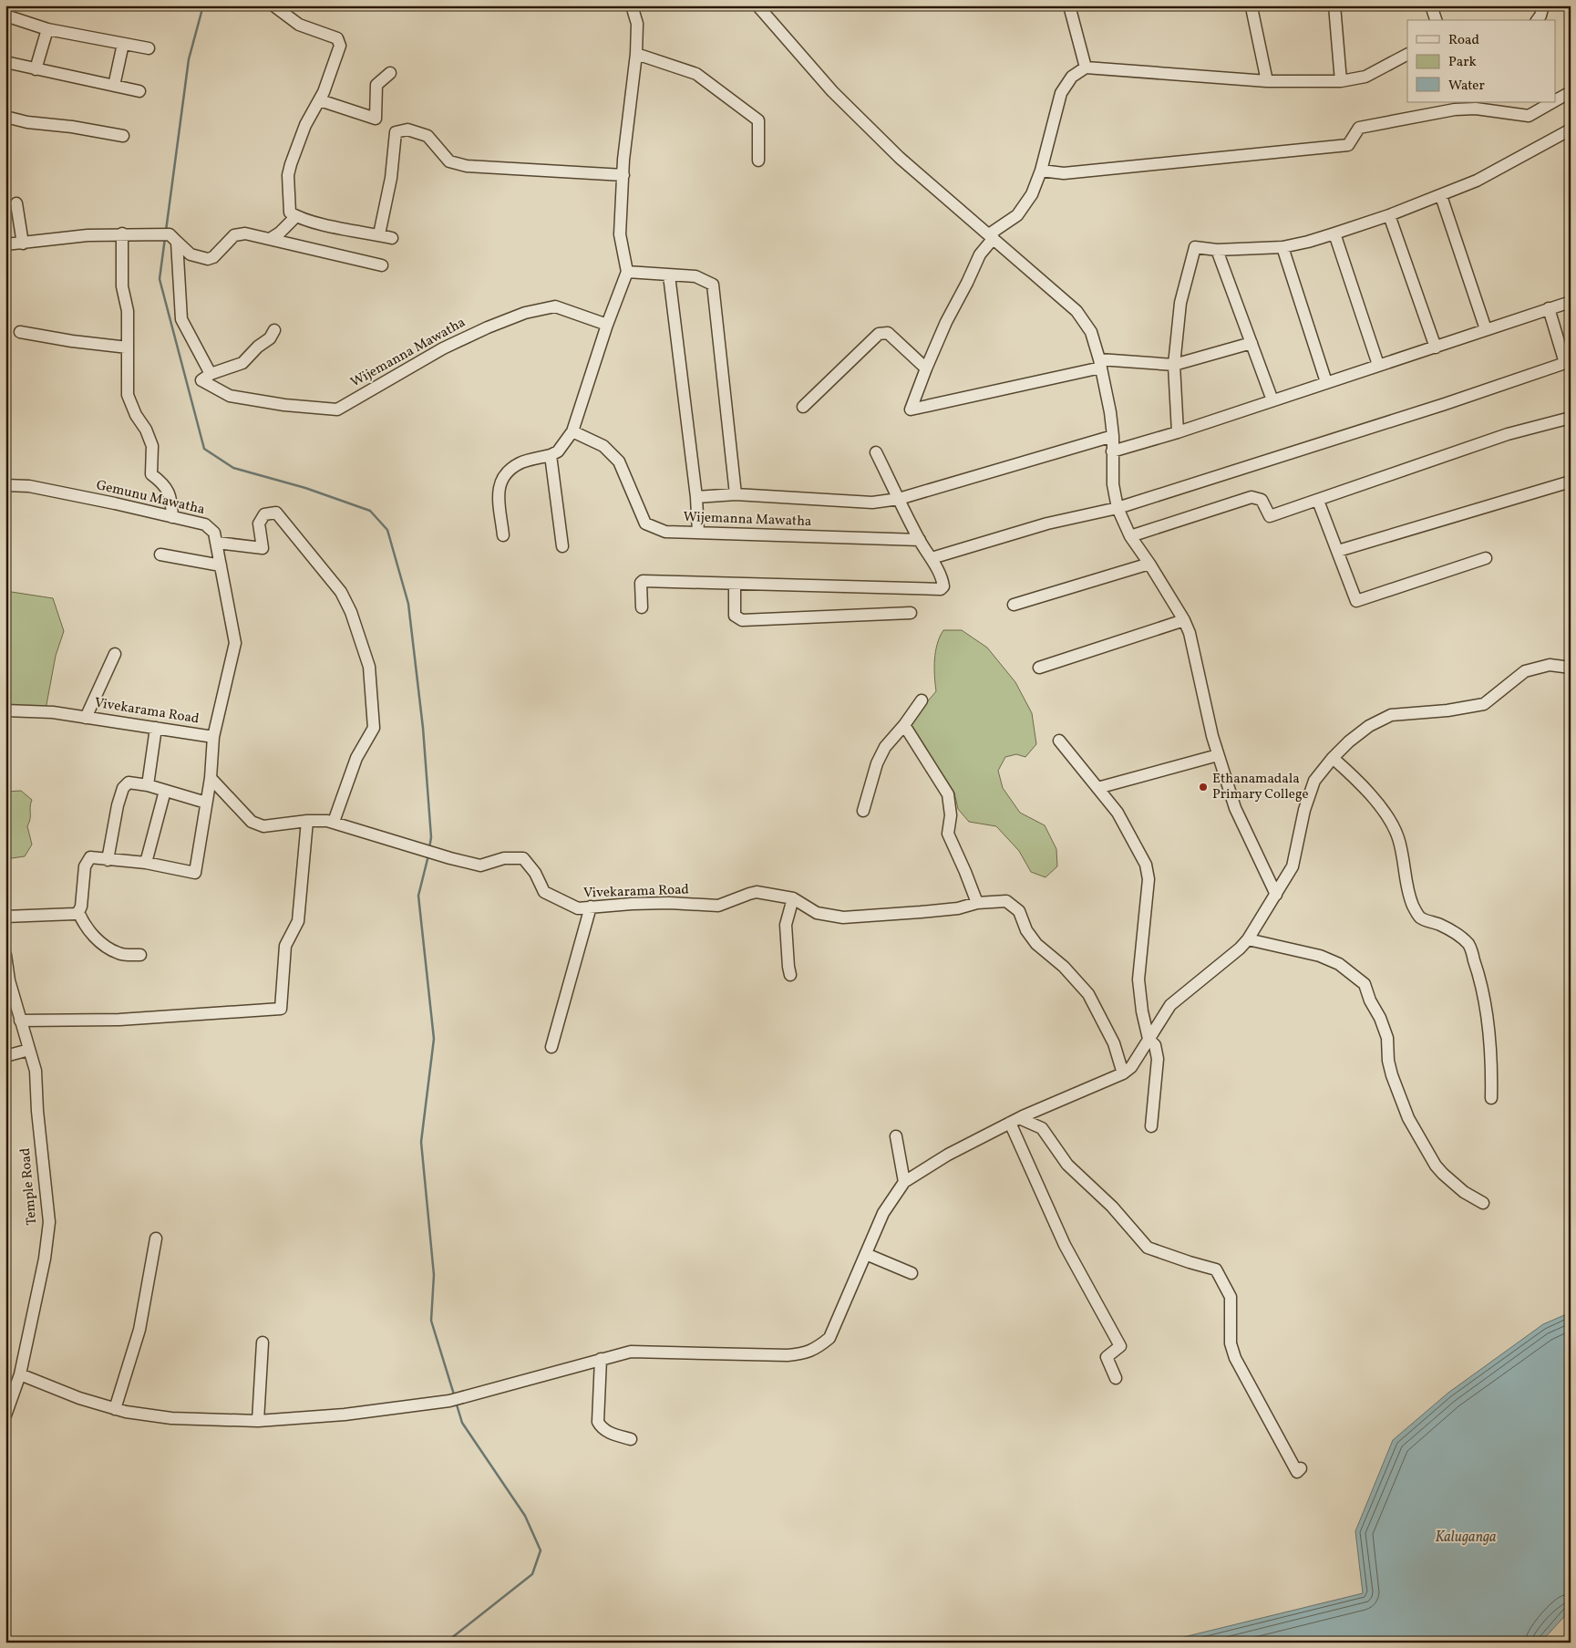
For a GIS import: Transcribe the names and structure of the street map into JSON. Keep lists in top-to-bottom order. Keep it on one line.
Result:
{"streets":{"street":["Wijemanna Mawatha","Gemunu Mawatha","Vivekarama Road","Temple Road"]},"crossings":[["Gemunu Mawatha","Vivekarama Road"]],"water":["Kaluganga"],"places":["Ethanamadala Primary College"],"legend":["Road","Park","Water"]}
